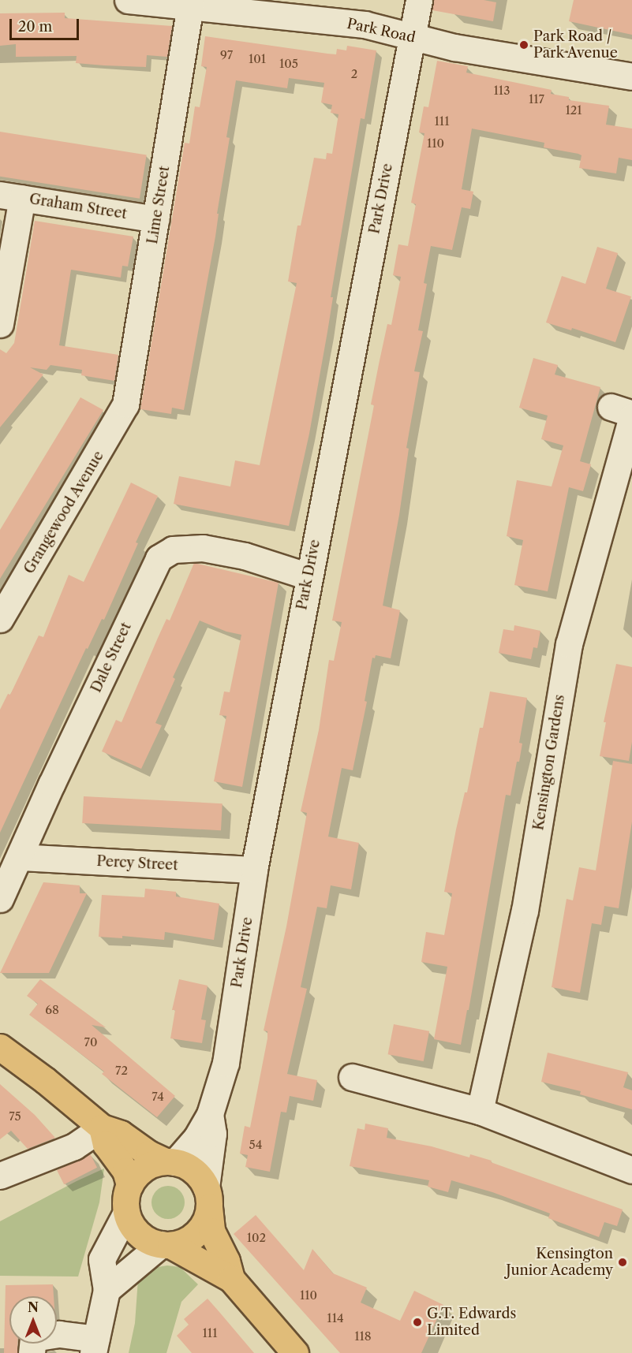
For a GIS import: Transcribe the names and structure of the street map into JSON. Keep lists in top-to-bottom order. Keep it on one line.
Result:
{"streets":{"street":["Park Road","Park Drive","Lime Street","Graham Street","Grangewood Avenue","Dale Street","Kensington Gardens","Percy Street"]},"crossings":[["Park Road","Park Drive"],["Park Road","Lime Street"],["Park Drive","Dale Street"],["Park Drive","Percy Street"],["Lime Street","Graham Street"],["Lime Street","Grangewood Avenue"],["Dale Street","Percy Street"]],"places":["Park Road / Park Avenue","Kensington Junior Academy","G.T. Edwards Limited"],"house_numbers":["97","101","105","2","113","117","121","111","110","68","70","72","74","75","54","102","110","114","111","118"],"scale_bar":"20 m","north":"top"}
